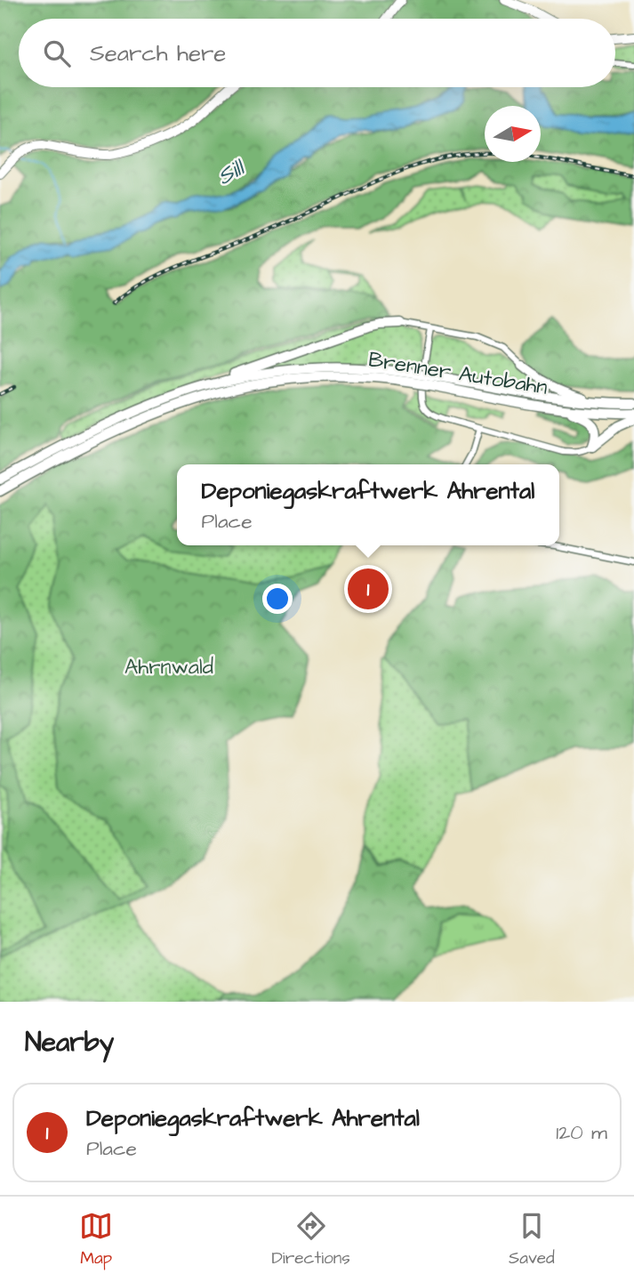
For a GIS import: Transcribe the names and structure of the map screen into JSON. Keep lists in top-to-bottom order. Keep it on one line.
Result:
{"streets":{"highway":["Brenner Autobahn"]},"water":["Sill"],"parks":["Ahrnwald"],"north":"right","page":{"search":"Search here","popup":["Deponiegaskraftwerk Ahrental","Place"],"pins":"1","heading":"Nearby","list":[{"mark":"1","name":"Deponiegaskraftwerk Ahrental","note":"Place","value":"120 m"}],"nav":["Map","Directions","Saved"]}}
